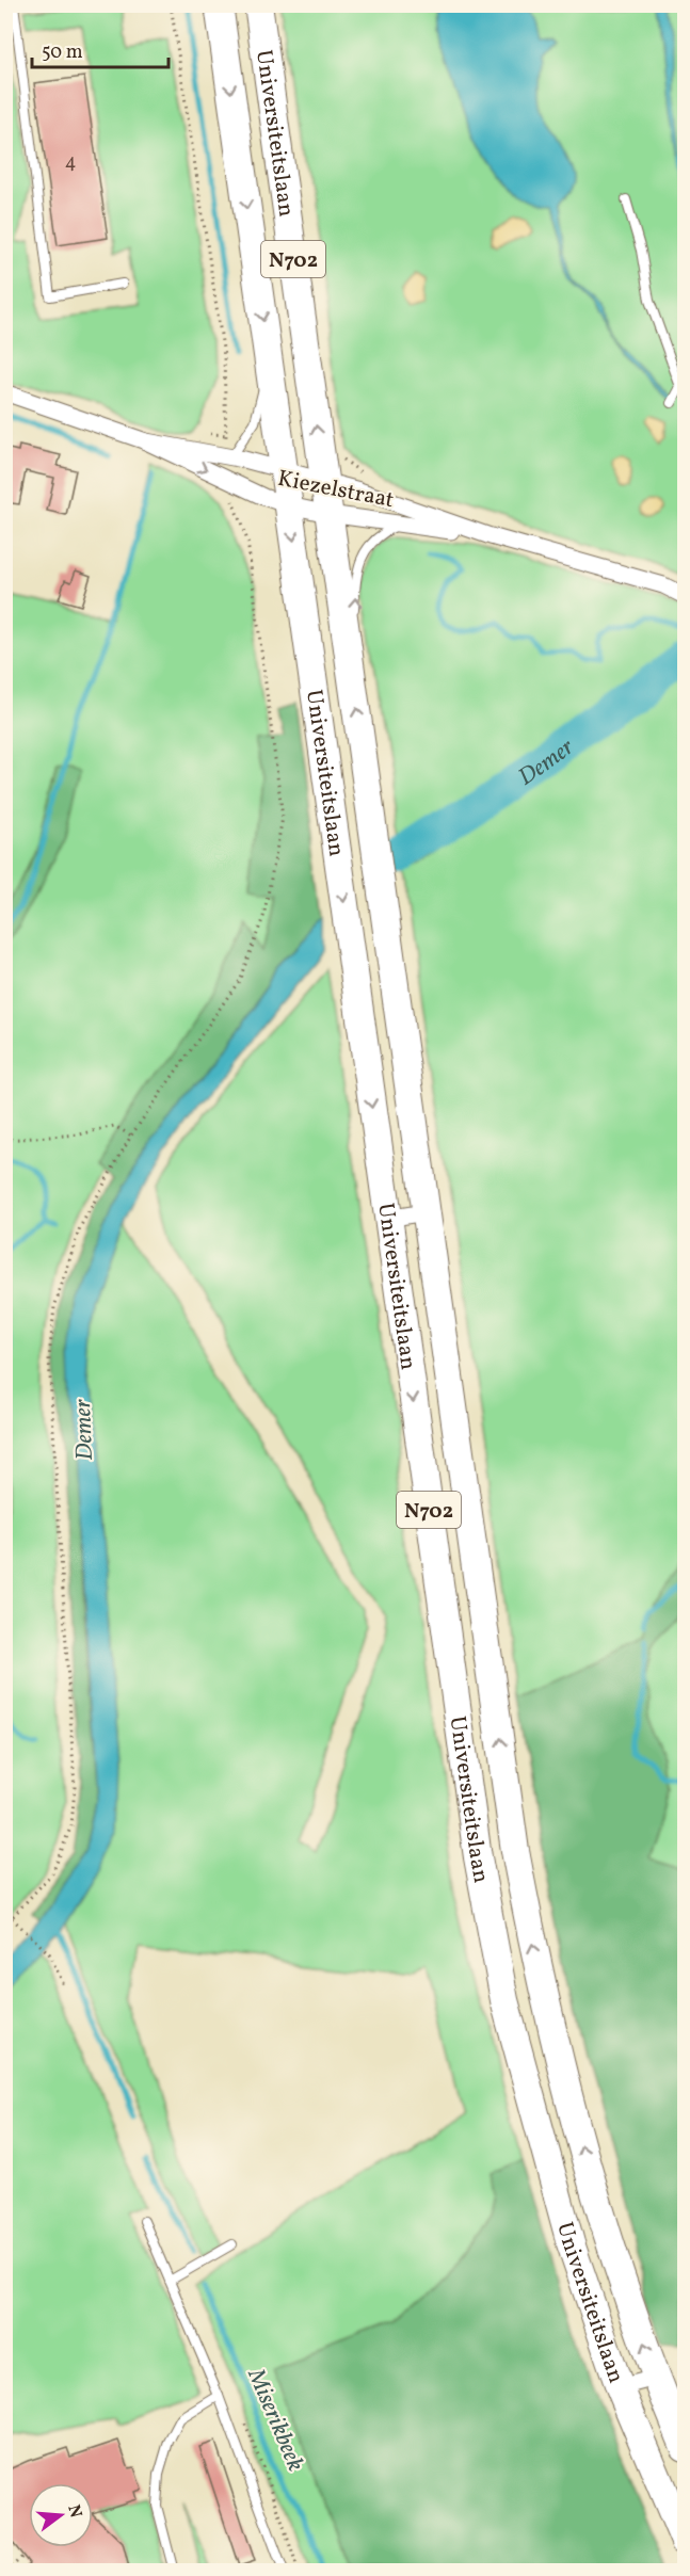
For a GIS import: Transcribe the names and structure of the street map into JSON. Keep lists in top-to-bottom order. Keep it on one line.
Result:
{"streets":{"highway":["Universiteitslaan","N702"],"street":["Kiezelstraat"]},"crossings":[["Universiteitslaan","Kiezelstraat"]],"water":["Demer","Miserikbeek"],"house_numbers":["4"],"scale_bar":"50 m","north":"right"}
